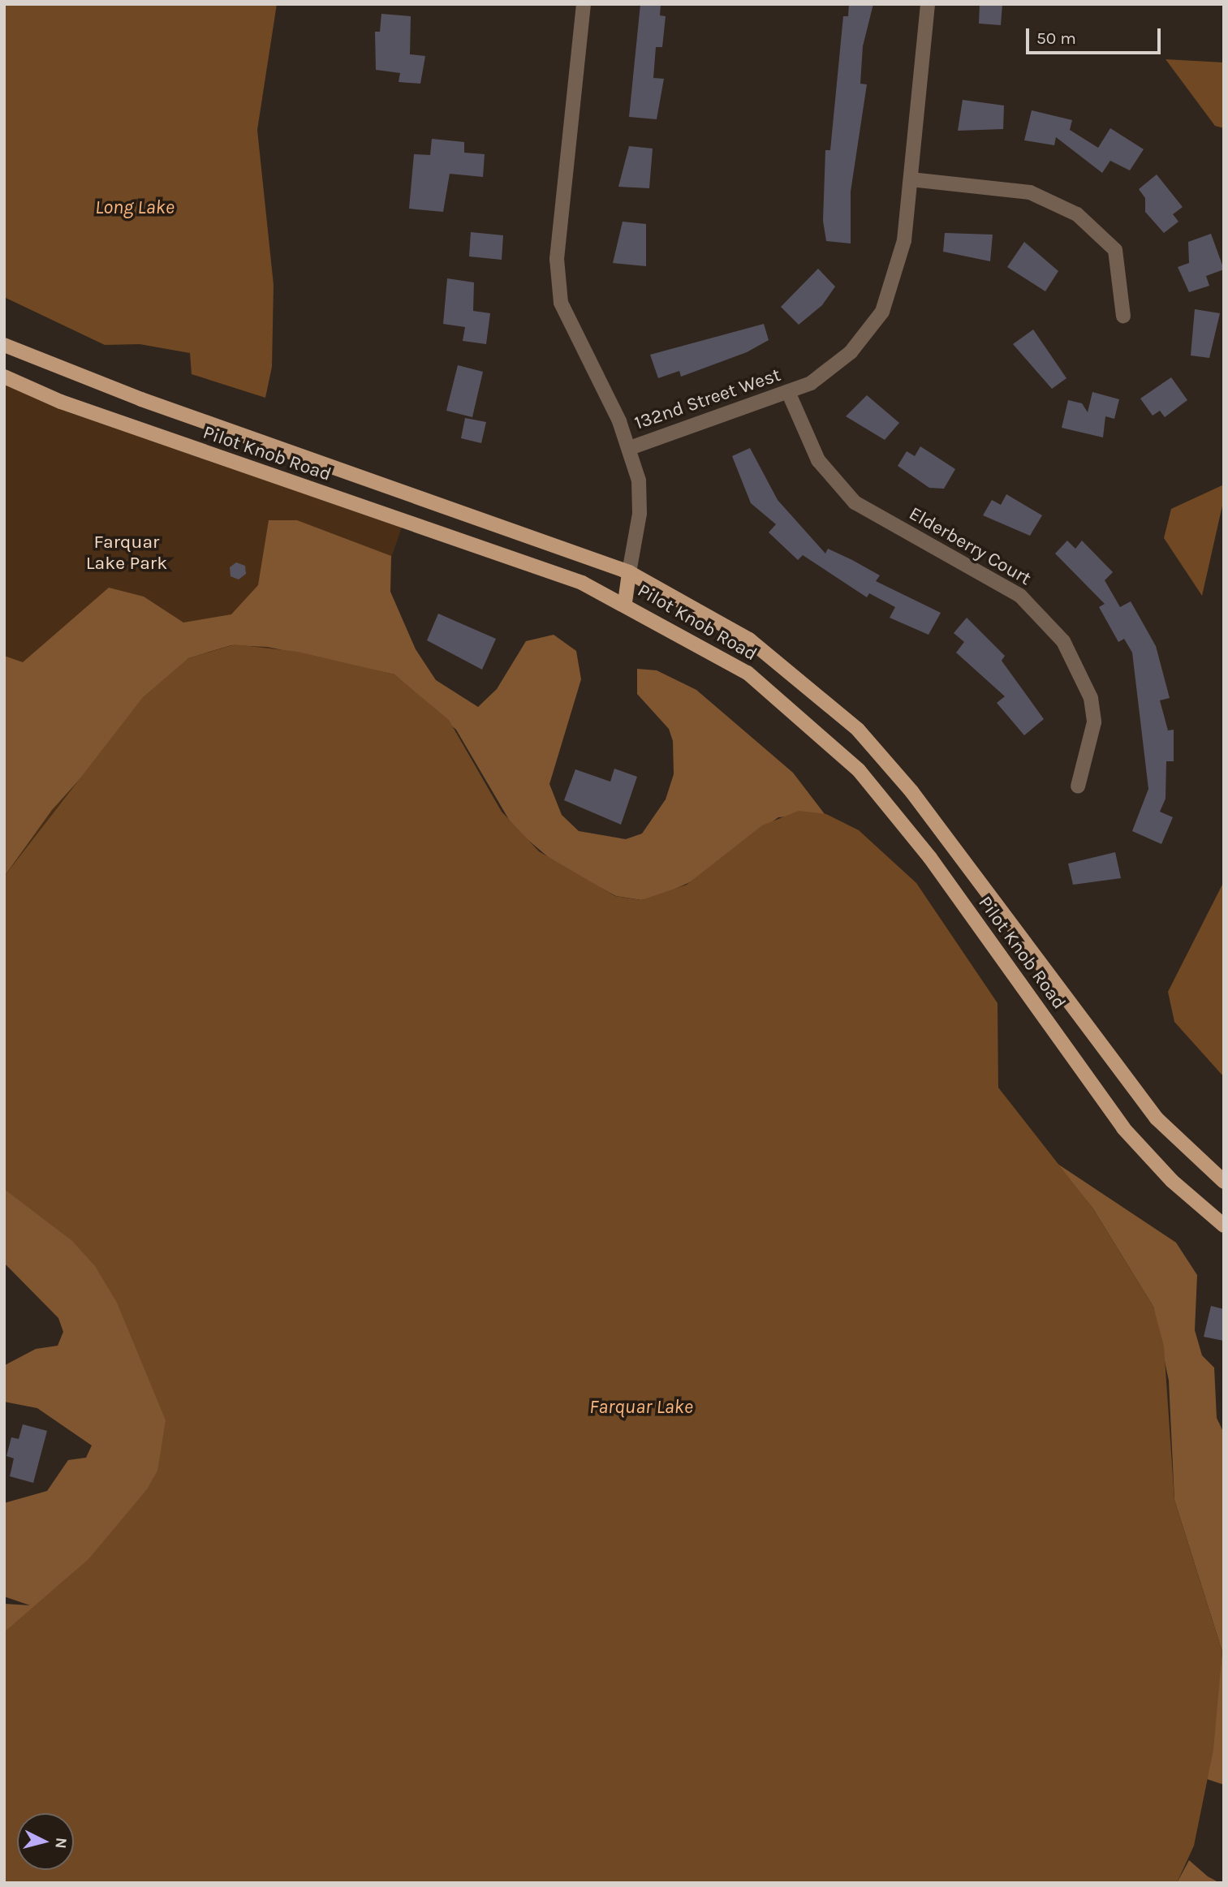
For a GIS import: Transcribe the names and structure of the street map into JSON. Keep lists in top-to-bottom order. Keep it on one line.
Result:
{"streets":{"main road":["Pilot Knob Road"],"street":["132nd Street West","Elderberry Court"]},"crossings":[["132nd Street West","Elderberry Court"]],"water":["Long Lake","Farquar Lake"],"parks":["Farquar Lake Park"],"scale_bar":"50 m","north":"right"}
